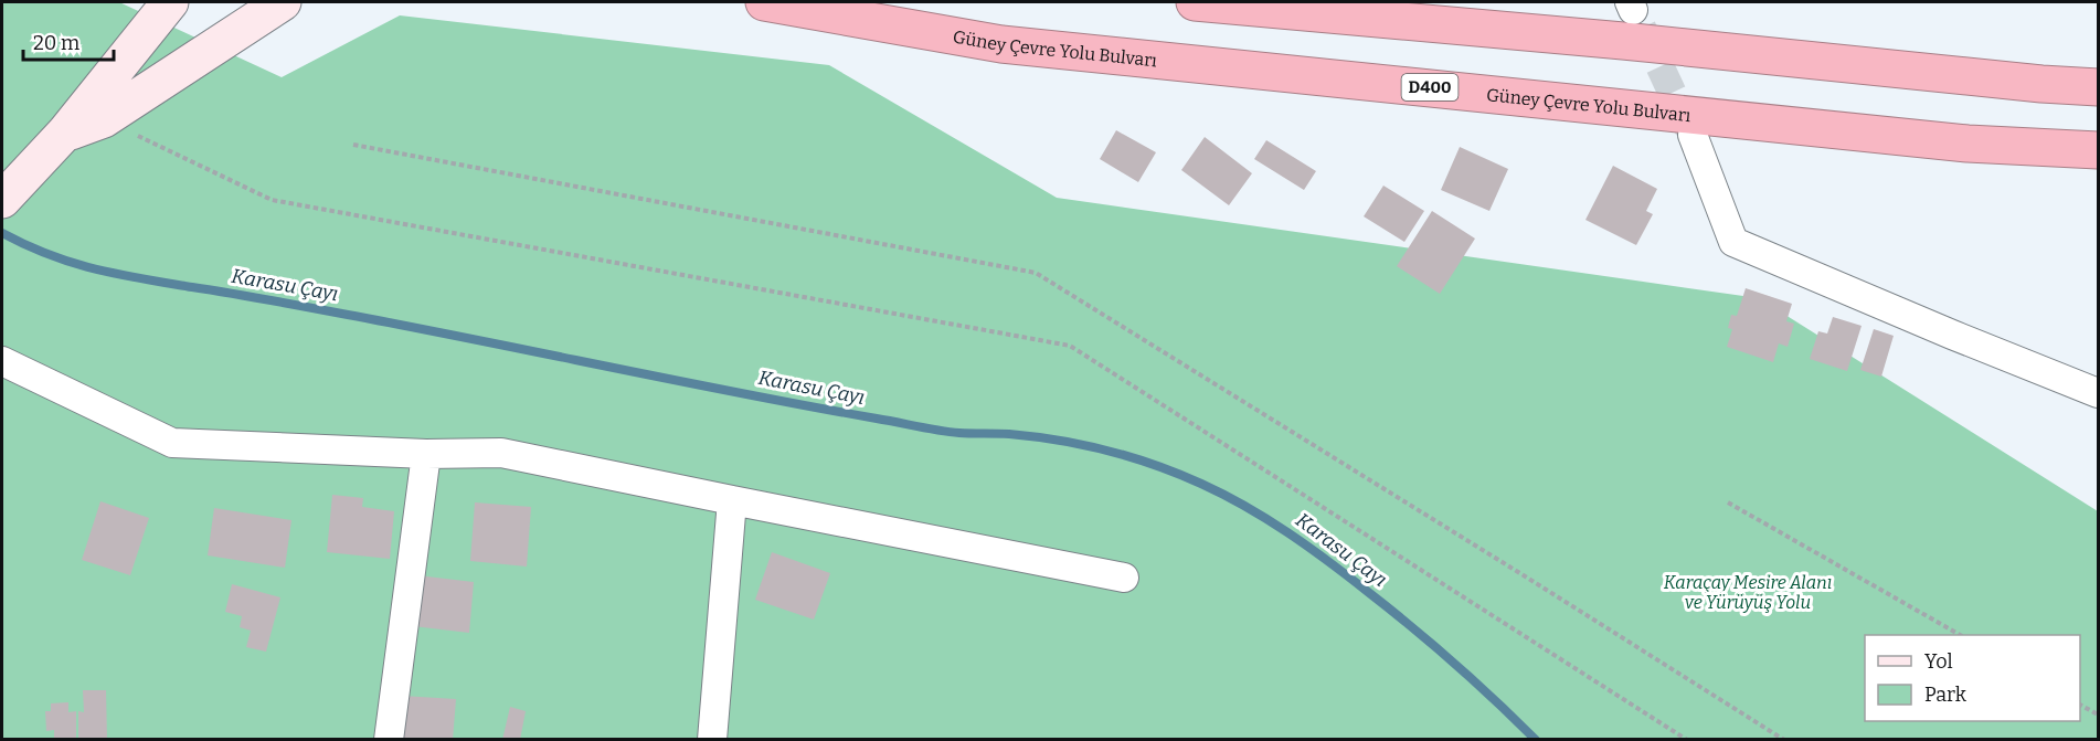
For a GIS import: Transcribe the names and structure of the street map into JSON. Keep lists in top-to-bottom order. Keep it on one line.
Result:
{"streets":{"highway":["Güney Çevre Yolu Bulvarı","D400"]},"water":["Karasu Çayı"],"parks":["Karaçay Mesire Alanı ve Yürüyüş Yolu"],"legend":["Yol","Park"],"scale_bar":"20 m"}
